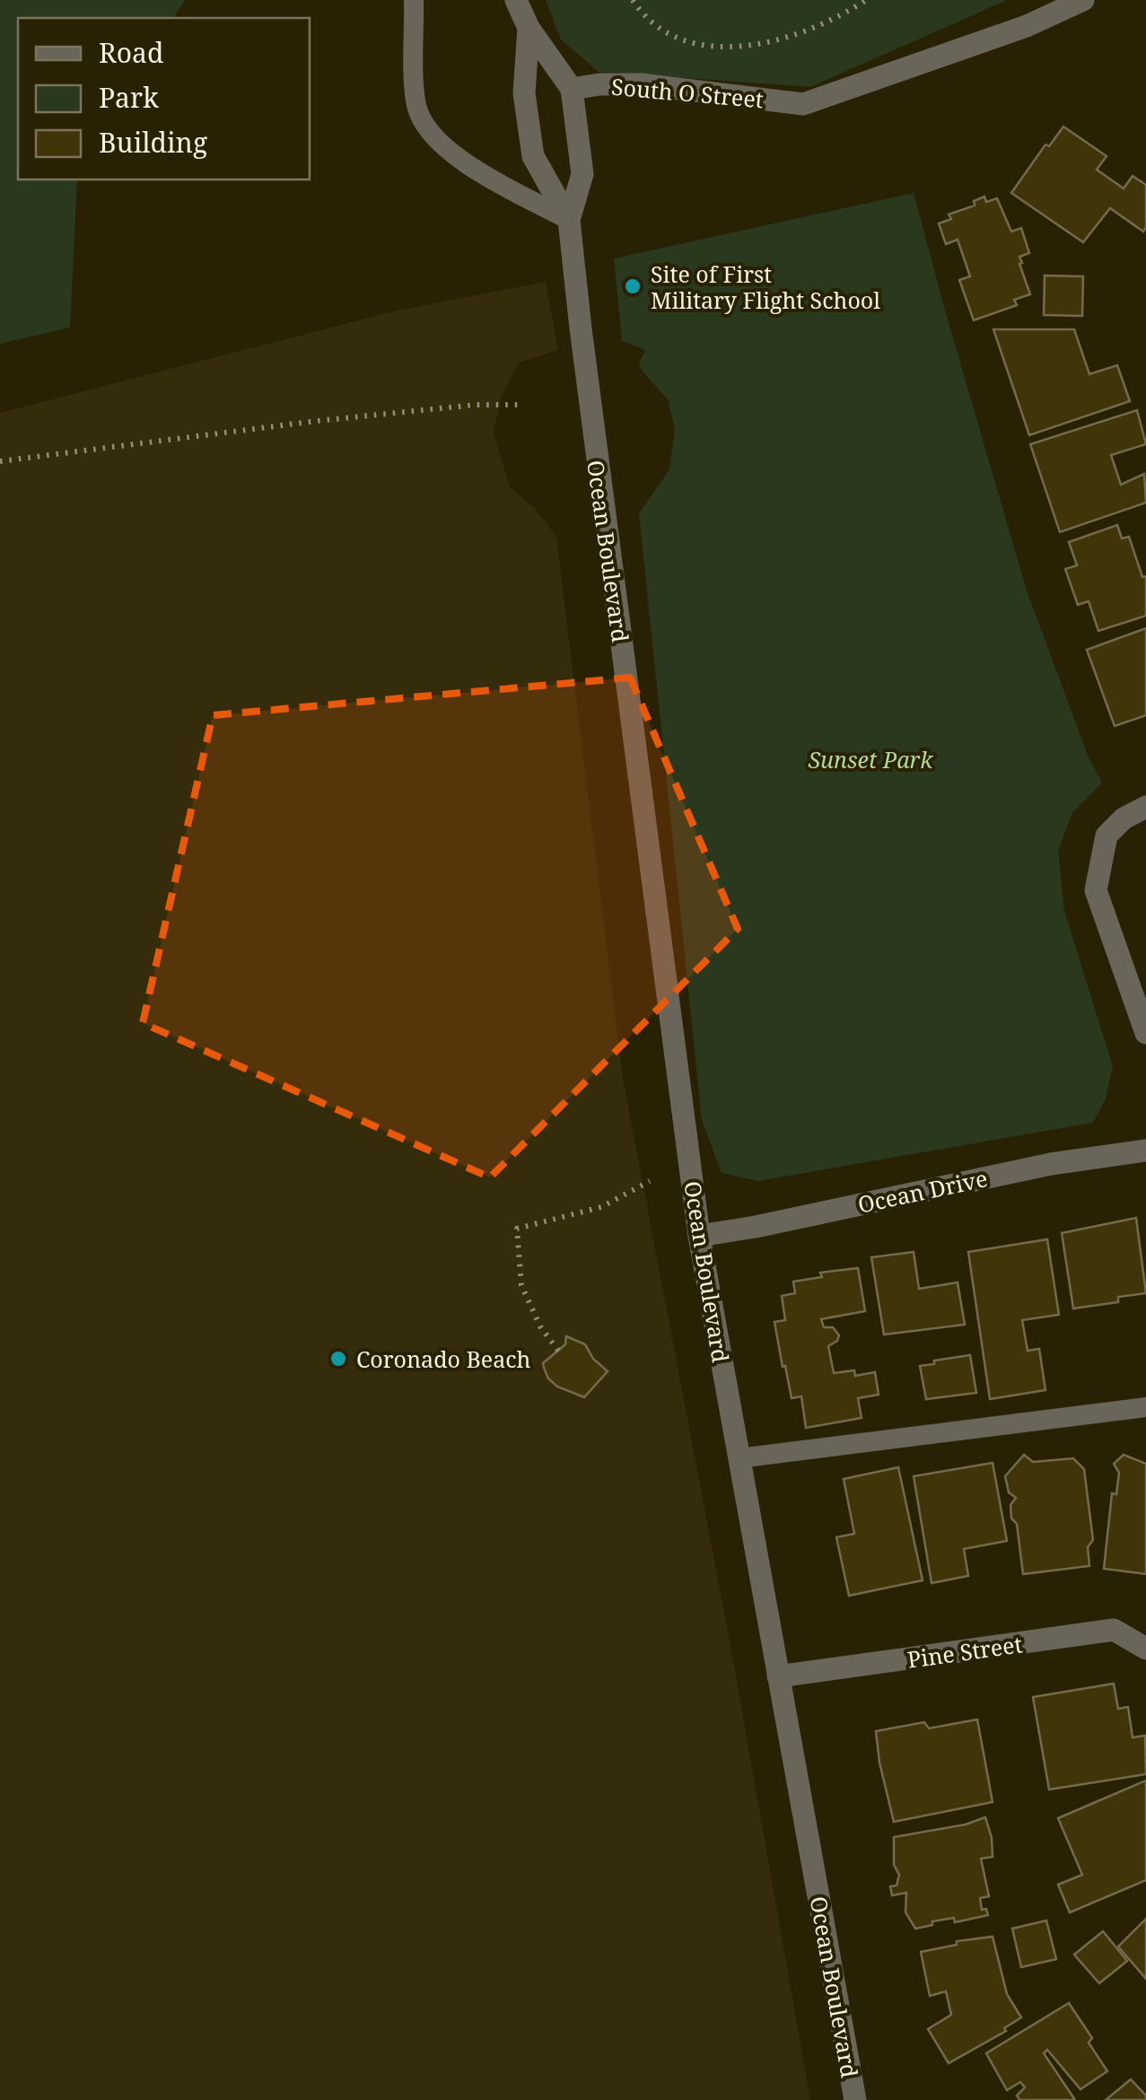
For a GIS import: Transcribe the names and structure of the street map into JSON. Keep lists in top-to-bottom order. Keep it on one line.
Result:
{"streets":{"street":["South O Street","Ocean Boulevard","Ocean Drive","Pine Street"]},"crossings":[["Ocean Boulevard","Ocean Drive"],["Ocean Boulevard","Pine Street"]],"parks":["Sunset Park"],"places":["Site of First Military Flight School","Coronado Beach"],"legend":["Road","Park","Building"]}
